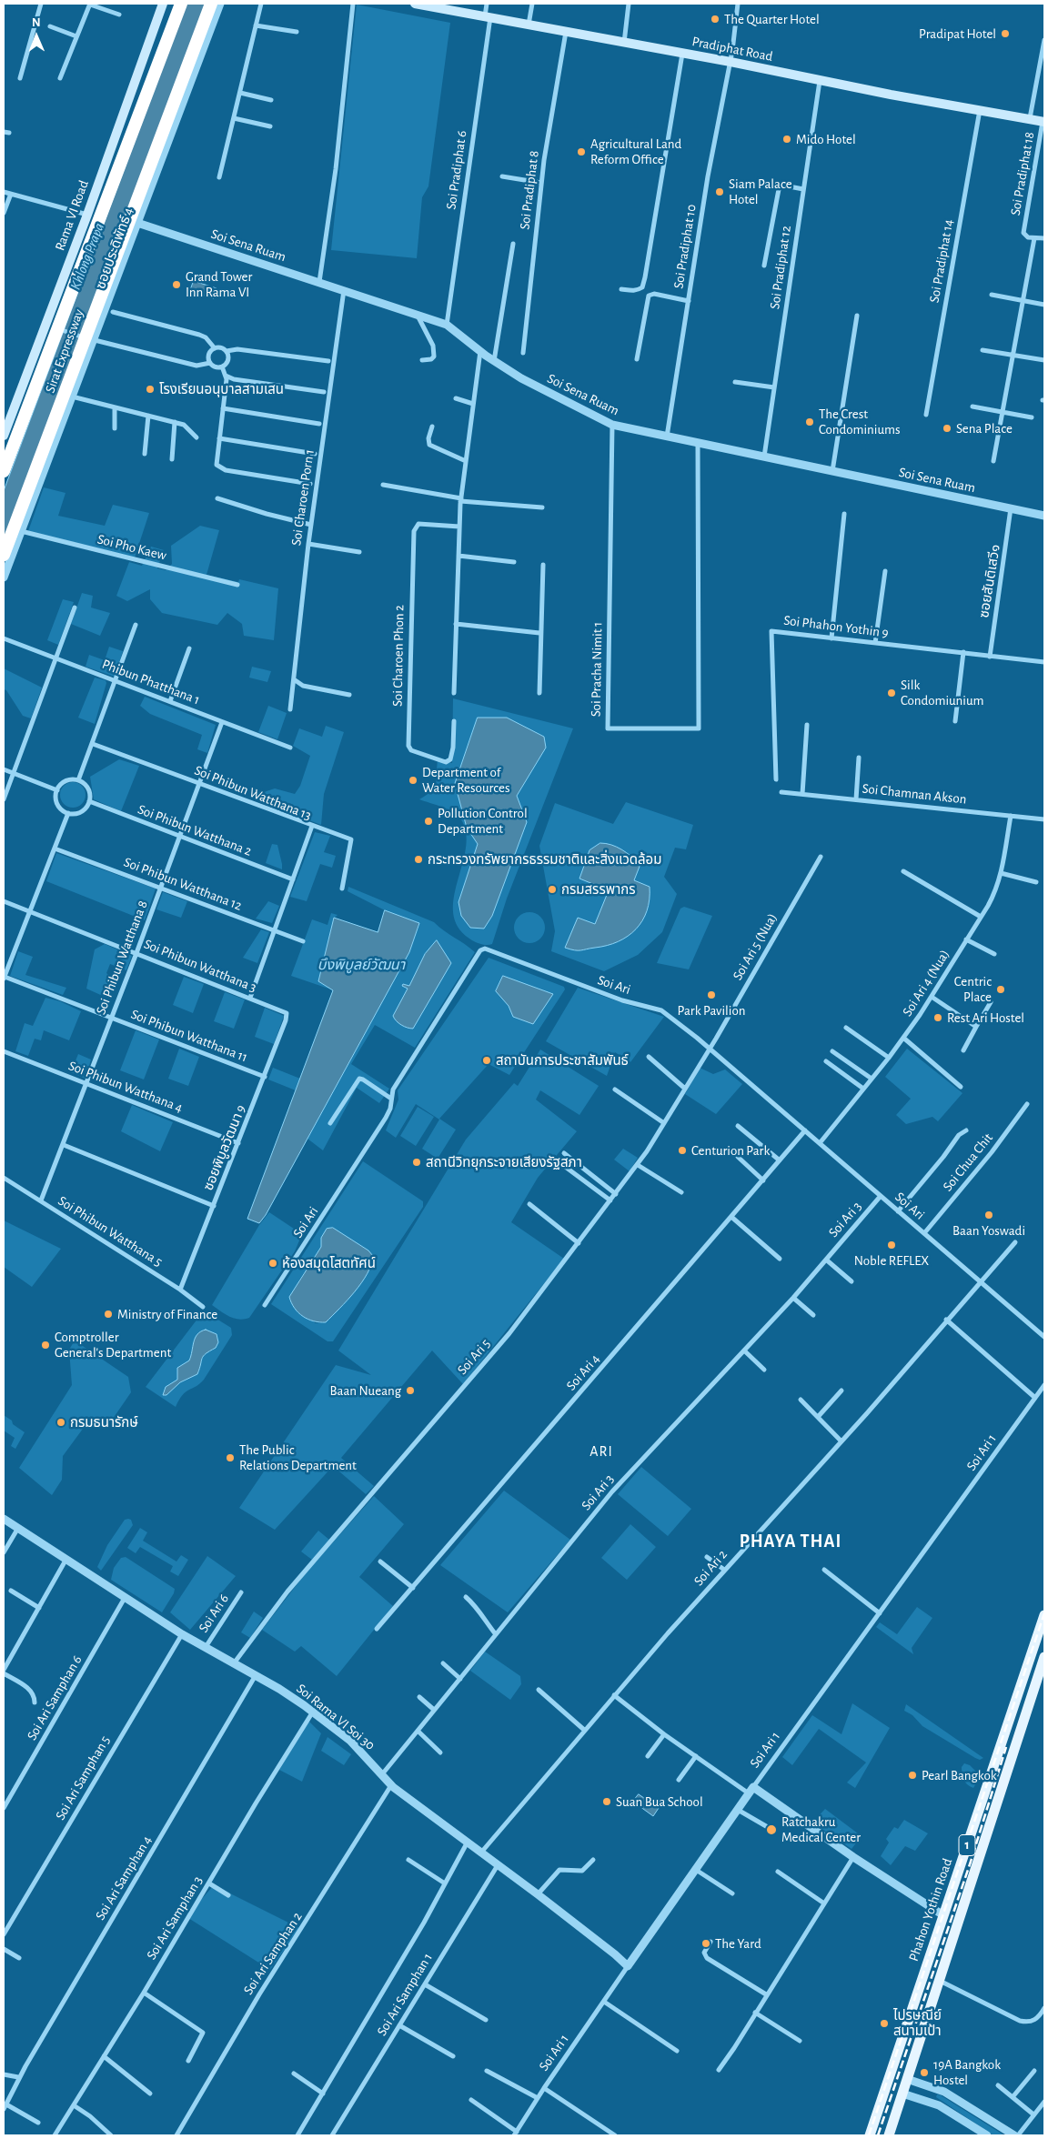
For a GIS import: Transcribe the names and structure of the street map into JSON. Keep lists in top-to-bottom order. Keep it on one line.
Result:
{"streets":{"highway":["Sirat Expressway"],"main road":["Pradiphat Road","Rama VI Road","1","Phahon Yothin Road"],"street":["Soi Pradiphat 6","Soi Pradiphat 18","Soi Pradiphat 8","Soi Sena Ruam","Soi Pradiphat 10","ซอยประดิพัทธ์ 4","Soi Pradiphat 14","Soi Pradiphat 12","Soi Charoen Porn 1","Soi Pho Kaew","ซอยสันติเสวี๑","Soi Phahon Yothin 9","Soi Charoen Phon 2","Soi Pracha Nimit 1","Phibun Phatthana 1","Soi Phibun Watthana 13","Soi Chamnan Akson","Soi Phibun Watthana 2","Soi Phibun Watthana 12","Soi Ari 5 (Nua)","Soi Phibun Watthana 8","Soi Phibun Watthana 3","Soi Ari 4 (Nua)","Soi Ari","Soi Phibun Watthana 11","Soi Phibun Watthana 4","ซอยพิบูลวัฒนา 9","Soi Chua Chit","Soi Ari 3","Soi Phibun Watthana 5","Soi Ari 5","Soi Ari 4","Soi Ari 1","Soi Ari 2","Soi Ari 6","Soi Ari Samphan 6","Soi Rama VI Soi 30","Soi Ari Samphan 5","Soi Ari Samphan 4","Soi Ari Samphan 3","Soi Ari Samphan 2","Soi Ari Samphan 1"]},"crossings":[["Pradiphat Road","Soi Pradiphat 6"],["Pradiphat Road","Soi Pradiphat 18"],["Pradiphat Road","Soi Pradiphat 8"],["Pradiphat Road","Soi Pradiphat 10"],["Pradiphat Road","Soi Pradiphat 14"],["Pradiphat Road","Soi Pradiphat 12"],["Soi Pradiphat 6","Soi Sena Ruam"],["Soi Sena Ruam","Soi Pradiphat 10"],["Soi Sena Ruam","ซอยประดิพัทธ์ 4"],["Soi Sena Ruam","Soi Pradiphat 12"],["Soi Sena Ruam","Soi Charoen Porn 1"],["Soi Sena Ruam","ซอยสันติเสวี๑"],["Soi Sena Ruam","Soi Pracha Nimit 1"],["ซอยประดิพัทธ์ 4","Soi Pho Kaew"],["ซอยสันติเสวี๑","Soi Phahon Yothin 9"],["Phibun Phatthana 1","Soi Phibun Watthana 8"],["Soi Phibun Watthana 13","Soi Phibun Watthana 2"],["Soi Phibun Watthana 13","Soi Phibun Watthana 12"],["Soi Phibun Watthana 13","Soi Phibun Watthana 8"],["Soi Phibun Watthana 13","Soi Phibun Watthana 3"],["Soi Chamnan Akson","Soi Ari 4 (Nua)"],["Soi Phibun Watthana 2","Soi Phibun Watthana 8"],["Soi Phibun Watthana 12","Soi Phibun Watthana 8"],["Soi Ari 5 (Nua)","Soi Ari"],["Soi Ari 5 (Nua)","Soi Ari 5"],["Soi Phibun Watthana 8","Soi Phibun Watthana 3"],["Soi Phibun Watthana 8","Soi Phibun Watthana 11"],["Soi Phibun Watthana 8","Soi Phibun Watthana 4"],["Soi Phibun Watthana 8","Soi Phibun Watthana 5"],["Soi Phibun Watthana 3","ซอยพิบูลวัฒนา 9"],["Soi Ari 4 (Nua)","Soi Ari"],["Soi Ari","Soi Chua Chit"],["Soi Ari","Soi Ari 3"],["Soi Ari","Soi Ari 5"],["Soi Ari","Soi Ari 4"],["Soi Ari","Soi Ari 2"],["Soi Phibun Watthana 11","ซอยพิบูลวัฒนา 9"],["Soi Phibun Watthana 4","ซอยพิบูลวัฒนา 9"],["ซอยพิบูลวัฒนา 9","Soi Phibun Watthana 5"],["Soi Ari 3","Soi Rama VI Soi 30"],["Soi Ari 5","Soi Rama VI Soi 30"],["Soi Ari 1","Soi Rama VI Soi 30"],["Soi Ari 2","Soi Rama VI Soi 30"],["Soi Ari 6","Soi Rama VI Soi 30"],["Soi Ari Samphan 6","Soi Rama VI Soi 30"],["Soi Rama VI Soi 30","Soi Ari Samphan 5"],["Soi Rama VI Soi 30","Soi Ari Samphan 4"],["Soi Rama VI Soi 30","Soi Ari Samphan 3"],["Soi Rama VI Soi 30","Soi Ari Samphan 2"],["Soi Rama VI Soi 30","Soi Ari Samphan 1"]],"districts":["ARI","PHAYA THAI"],"water":["Khlong Prapa","บึงพิบูลย์วัฒนา"],"places":["The Quarter Hotel","Pradipat Hotel","Mido Hotel","Agricultural Land Reform Office","Siam Palace Hotel","Grand Tower Inn Rama VI","โรงเรียนอนุบาลสามเสน","The Crest Condominiums","Sena Place","Silk Condomiunium","Department of Water Resources","Pollution Control Department","กระทรวงทรัพยากรธรรมชาติและสิ่งแวดล้อม","กรมสรรพากร","Centric Place","Park Pavilion","Rest Ari Hostel","สถาบันการประชาสัมพันธ์","Centurion Park","สถานีวิทยุกระจายเสียงรัฐสภา","Baan Yoswadi","Noble REFLEX","ห้องสมุดโสตทัศน์","Ministry of Finance","Comptroller General's Department","Baan Nueang","กรมธนารักษ์","The Public Relations Department","Pearl Bangkok","Suan Bua School","Ratchakru Medical Center","The Yard","ไปรษณีย์ สนามเป้า","19A Bangkok Hostel"],"north":"top"}
